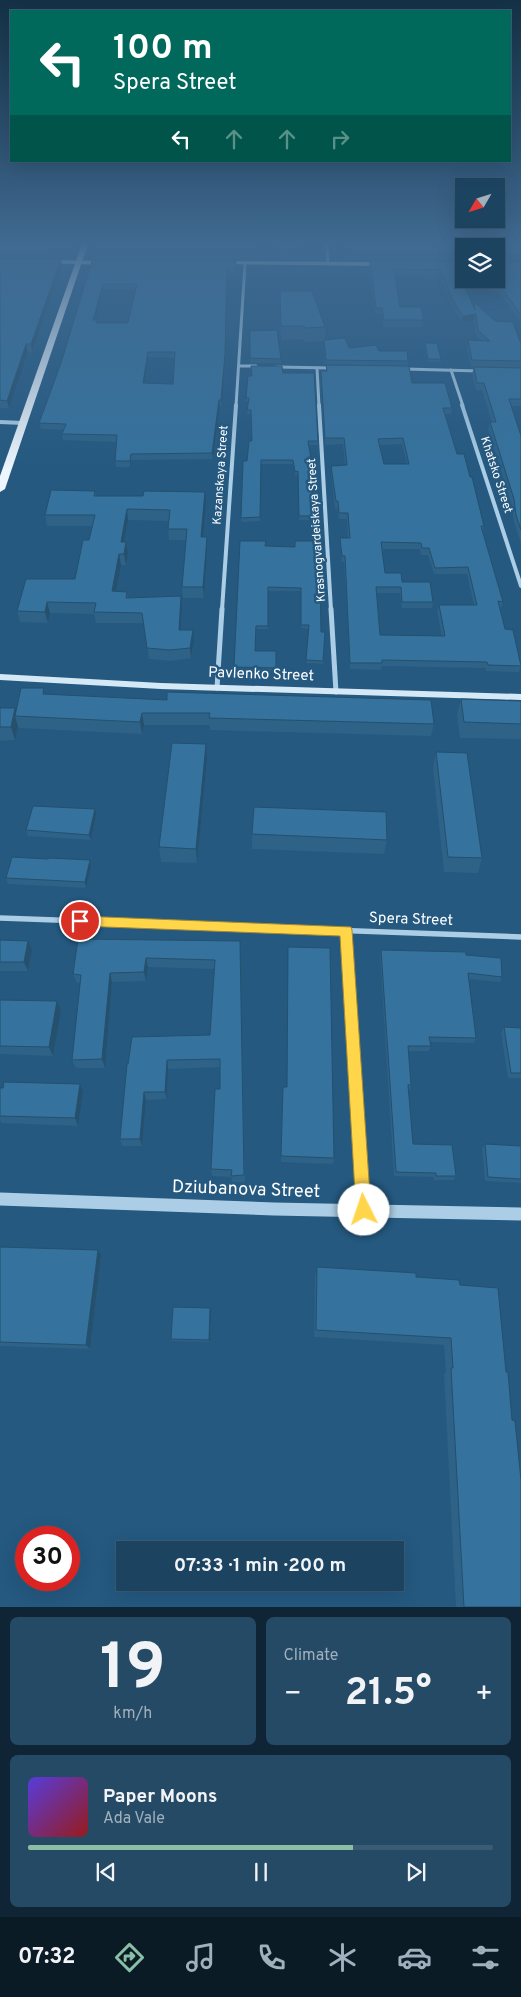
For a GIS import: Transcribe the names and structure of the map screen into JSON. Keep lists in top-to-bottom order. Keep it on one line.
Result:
{"streets":{"main road":["Pavlenko Street"],"street":["Kazanskaya Street","Khatsko Street","Krasnogvardeiskaya Street","Spera Street","Dziubanova Street"]},"crossings":[["Kazanskaya Street","Pavlenko Street"],["Krasnogvardeiskaya Street","Pavlenko Street"]],"north":"bottom left","page":{"turn":["100 m","Spera Street"],"limit":"30","trip":"07:33 · 1 min · 200 m","tile":[["19","km/h"],"Climate"],"heat":["−","21.5°","+"],"song":["Paper Moons","Ada Vale"],"tabs":"07:32"}}
